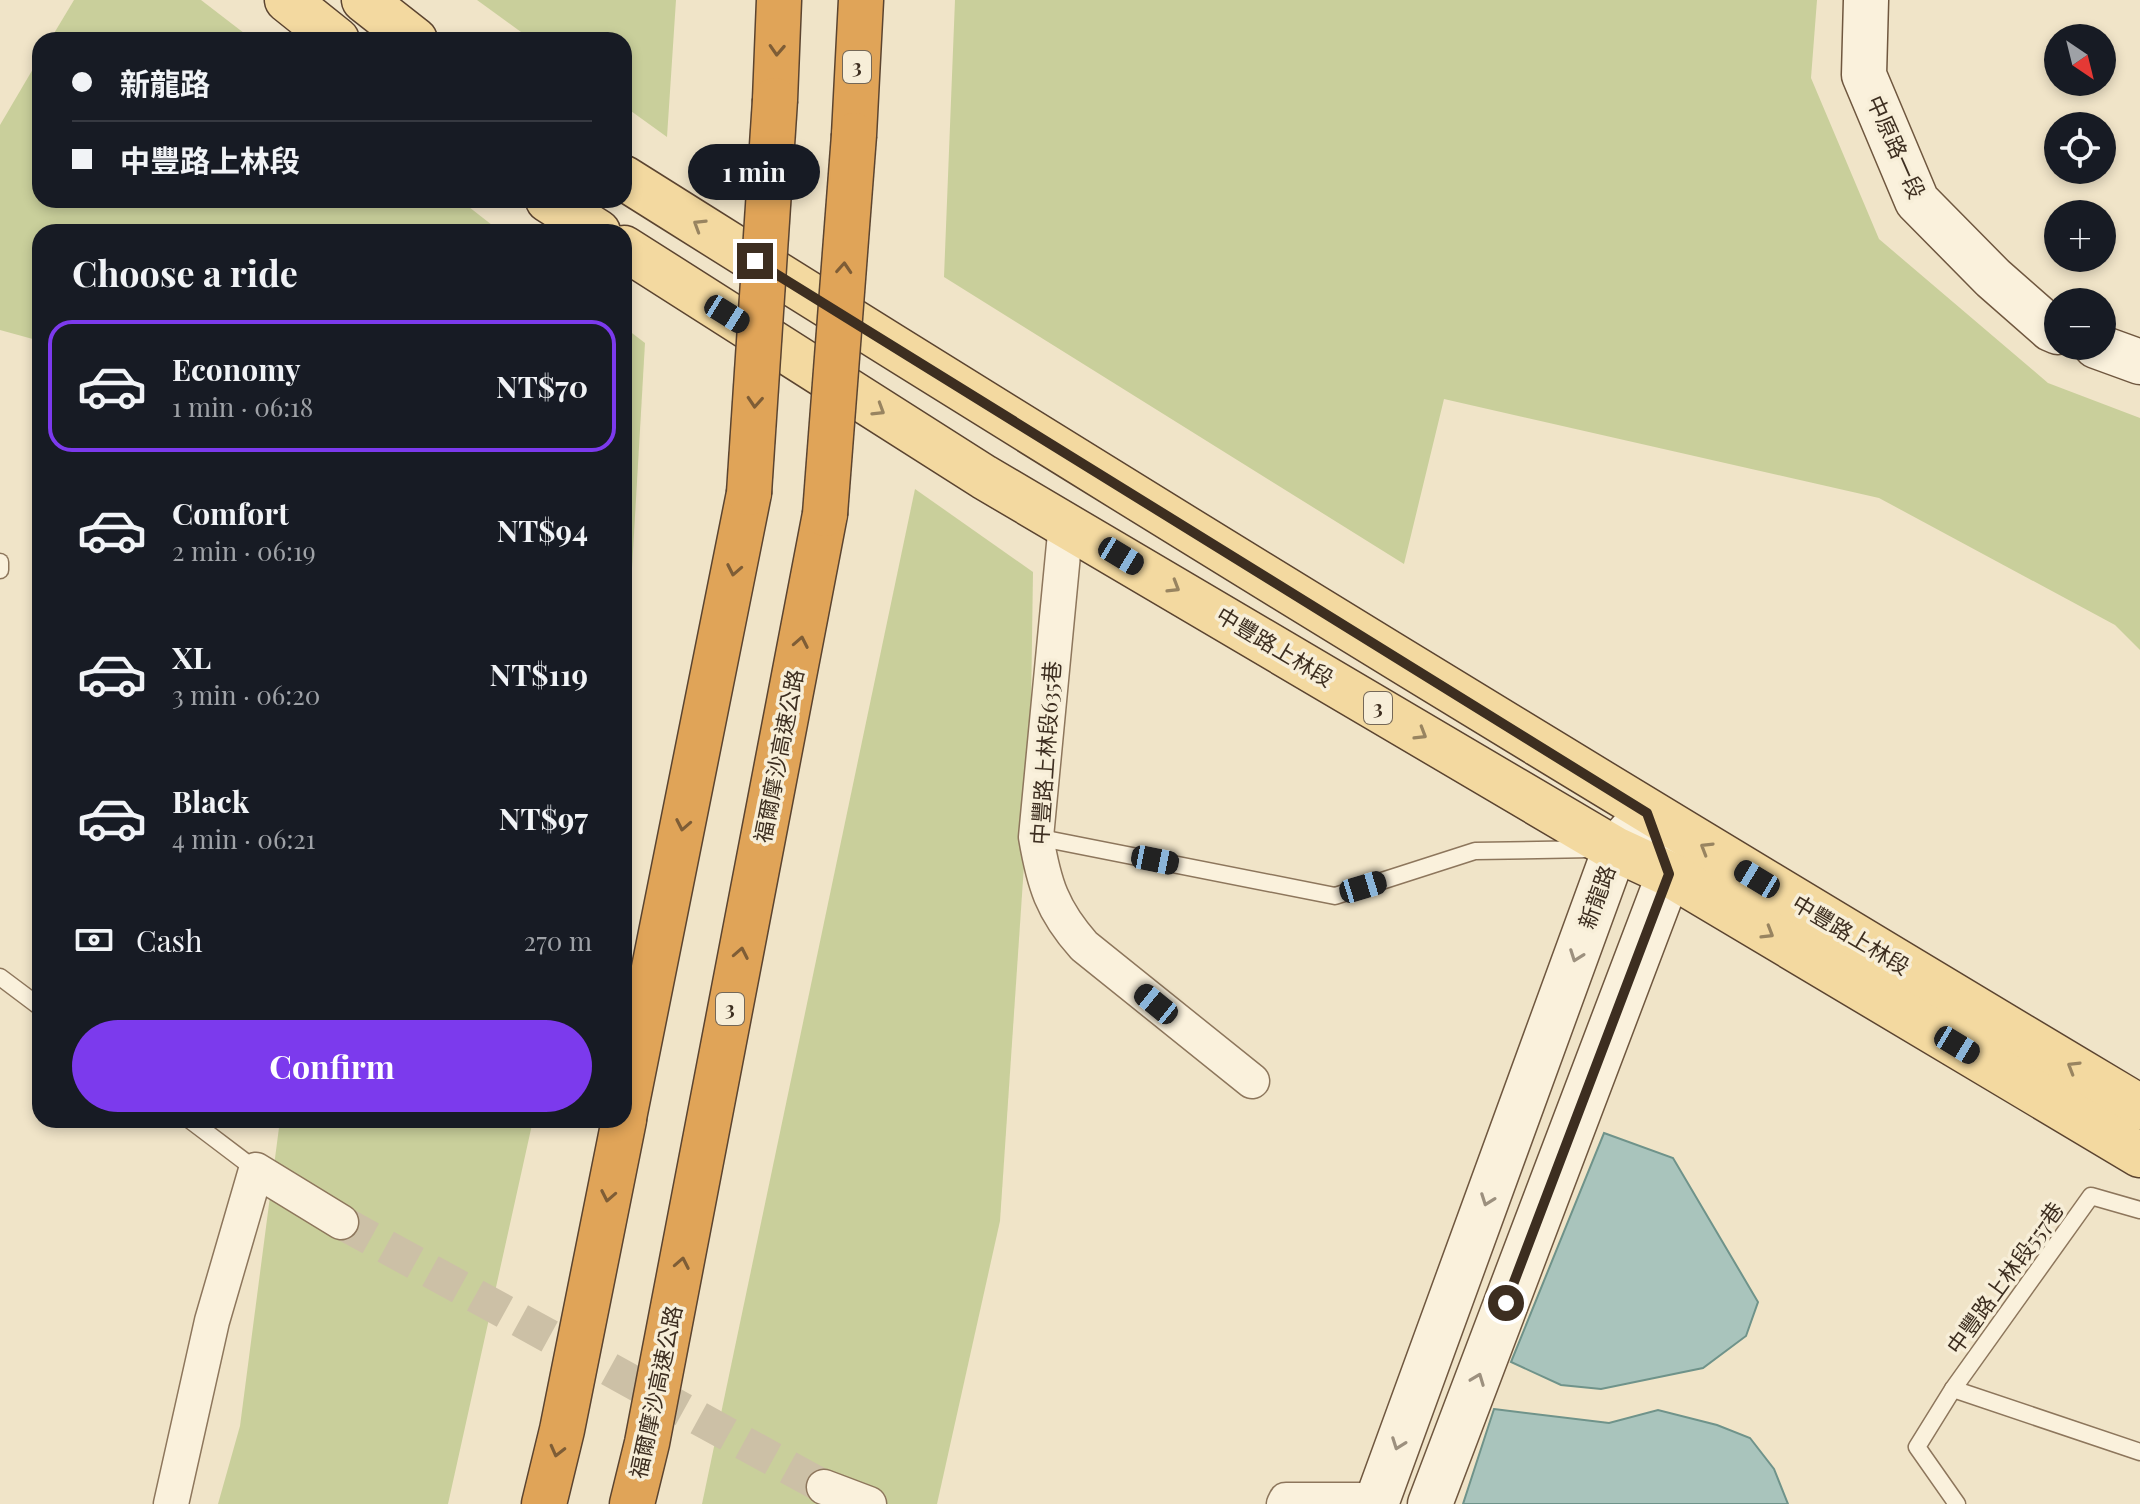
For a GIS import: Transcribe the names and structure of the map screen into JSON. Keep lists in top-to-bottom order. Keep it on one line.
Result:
{"streets":{"highway":["3","福爾摩沙高速公路"],"main road":["中豐路上林段"],"street":["中原路一段","中豐路上林段635巷","新龍路"],"lane":["中豐路上林段557巷"]},"crossings":[["中豐路上林段","中豐路上林段635巷"],["中豐路上林段","新龍路"]],"north":"bottom right","page":{"map_buttons":["+","−"],"banner":["新龍路","中豐路上林段"],"bubble":"1 min","heading":"Choose a ride","list":[{"name":"Economy","note":"1 min · 06:18","value":"NT$70"},{"name":"Comfort","note":"2 min · 06:19","value":"NT$94"},{"name":"XL","note":"3 min · 06:20","value":"NT$119"},{"name":"Black","note":"4 min · 06:21","value":"NT$97"}],"pay":["Cash","270 m"],"buttons":"Confirm"}}
